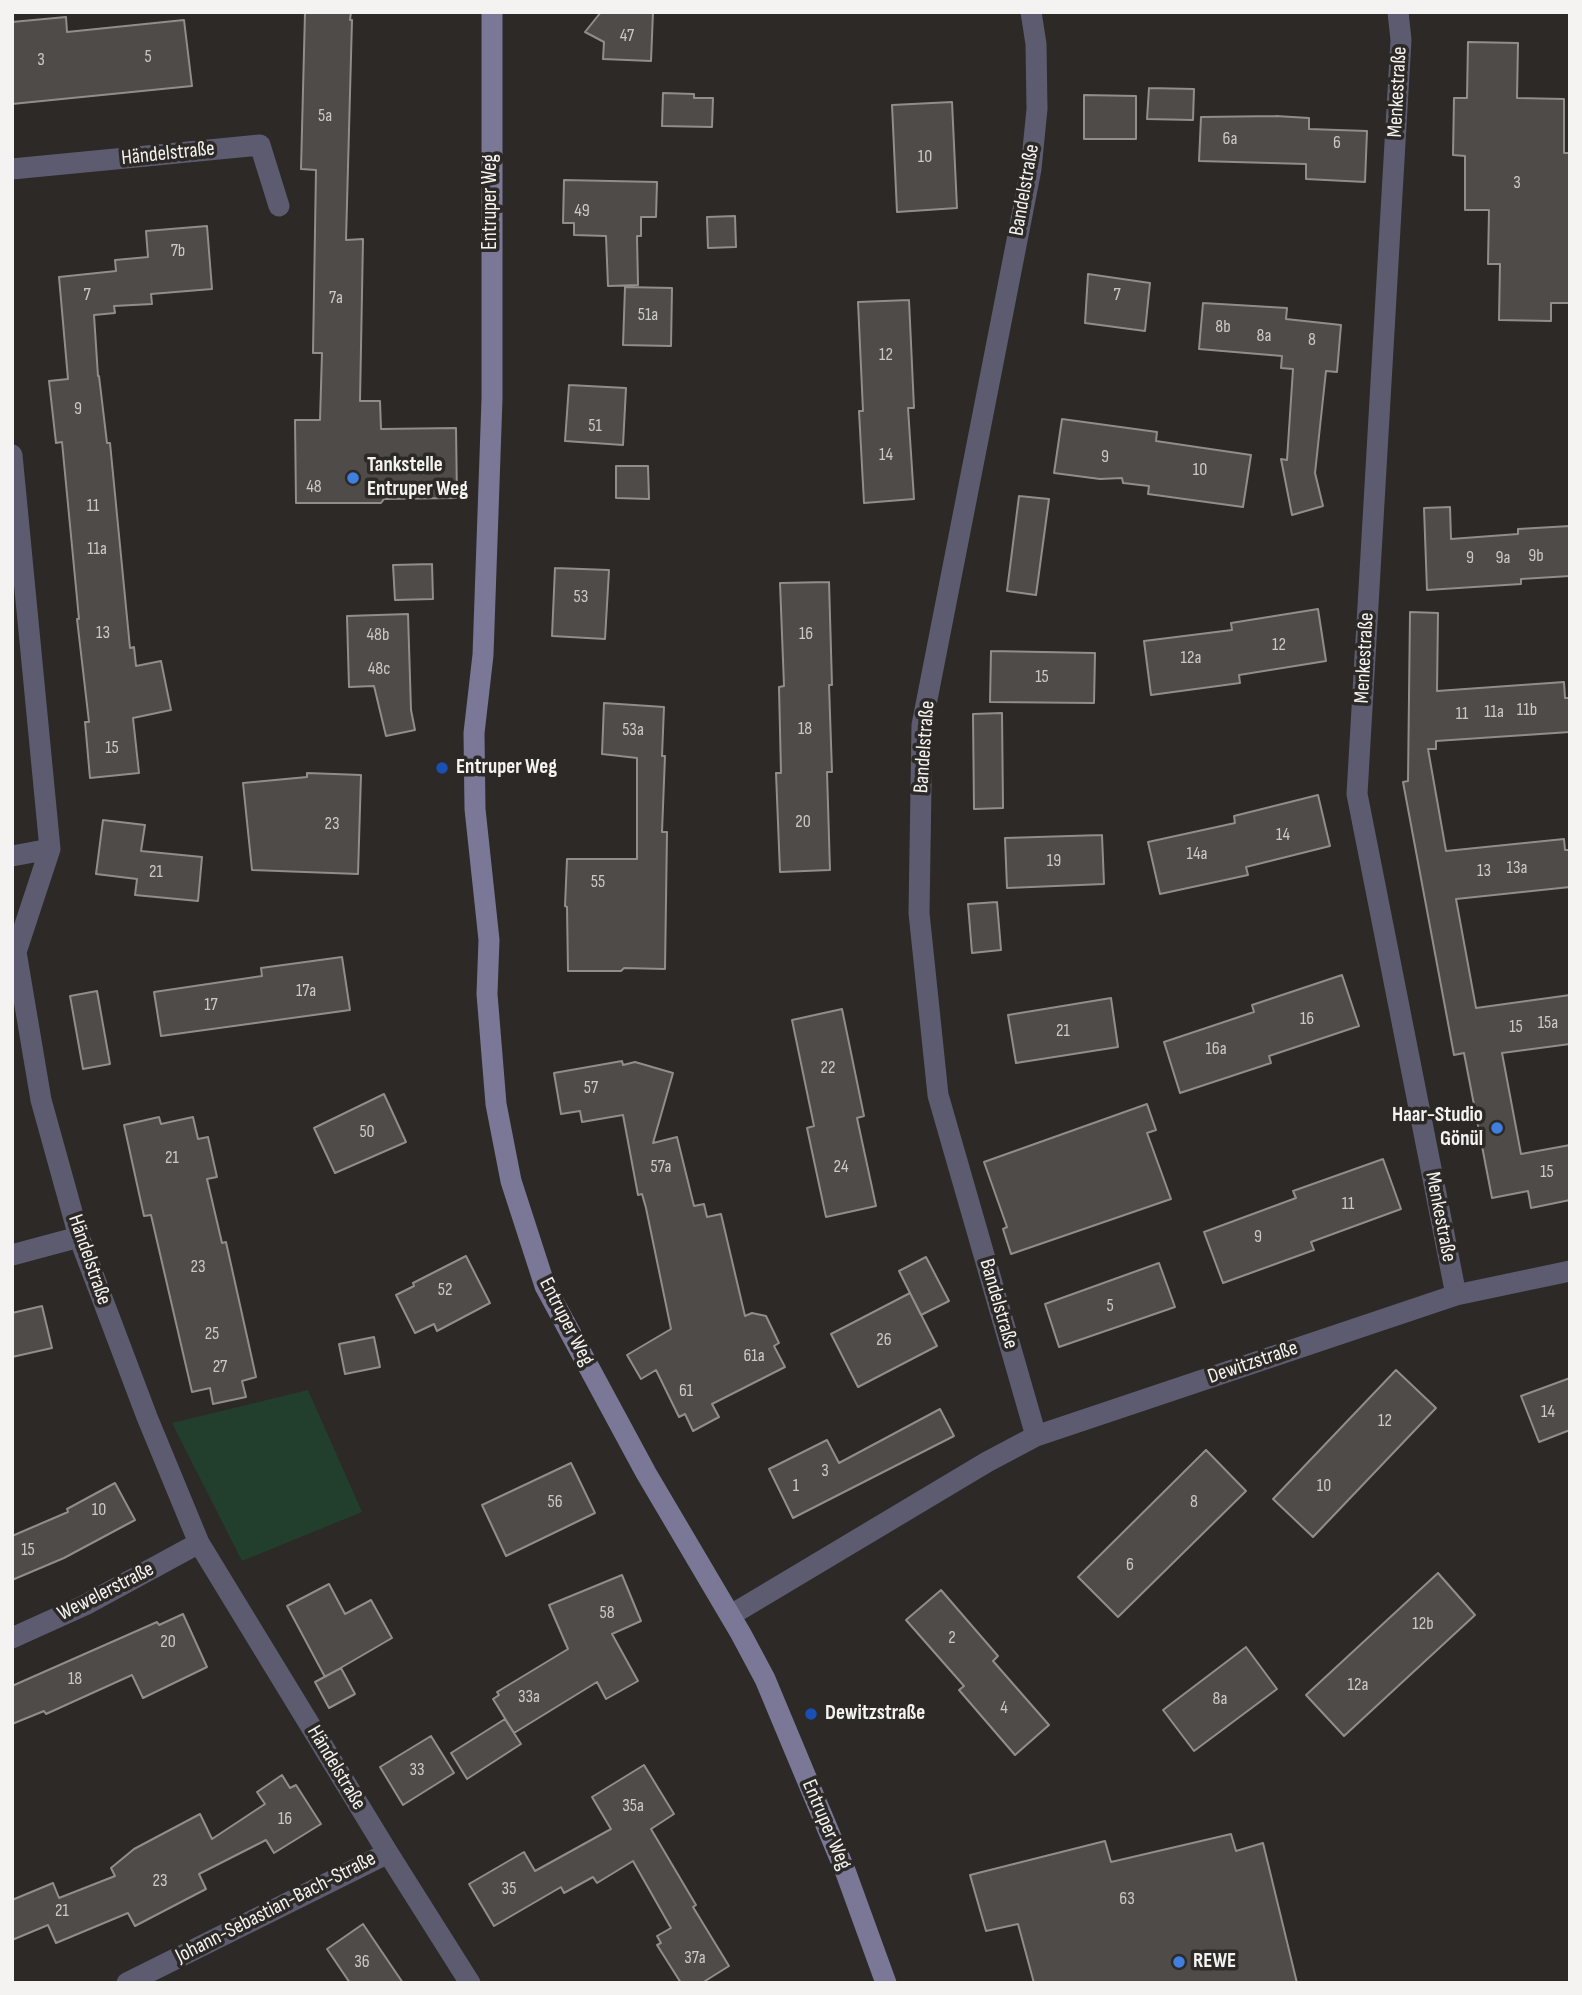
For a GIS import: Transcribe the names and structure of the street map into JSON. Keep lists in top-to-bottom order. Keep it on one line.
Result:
{"streets":{"main road":["Entruper Weg"],"street":["Menkestraße","Händelstraße","Bandelstraße","Dewitzstraße","Wewelerstraße","Johann-Sebastian-Bach-Straße"]},"crossings":[["Menkestraße","Dewitzstraße"],["Händelstraße","Wewelerstraße"],["Händelstraße","Johann-Sebastian-Bach-Straße"],["Bandelstraße","Dewitzstraße"],["Entruper Weg","Dewitzstraße"]],"places":["Tankstelle Entruper Weg","Entruper Weg","Haar-Studio Gönül","Dewitzstraße","REWE"],"house_numbers":["47","5","3","5a","6a","6","10","3","49","7b","7","7","7a","51a","8b","8a","8","12","9","51","14","9","10","48","11","11a","9b","9","9a","53","13","16","48b","12","12a","48c","15","11b","11a","11","18","53a","15","20","23","14","14a","19","13a","13","21","55","17a","17","16","15a","15","21","16a","22","57","50","21","57a","24","15","11","9","23","52","5","25","26","61a","27","61","14","12","3","1","10","56","8","10","15","6","58","12b","2","20","18","12a","33a","8a","4","33","35a","16","23","35","63","21","37a","36"]}
